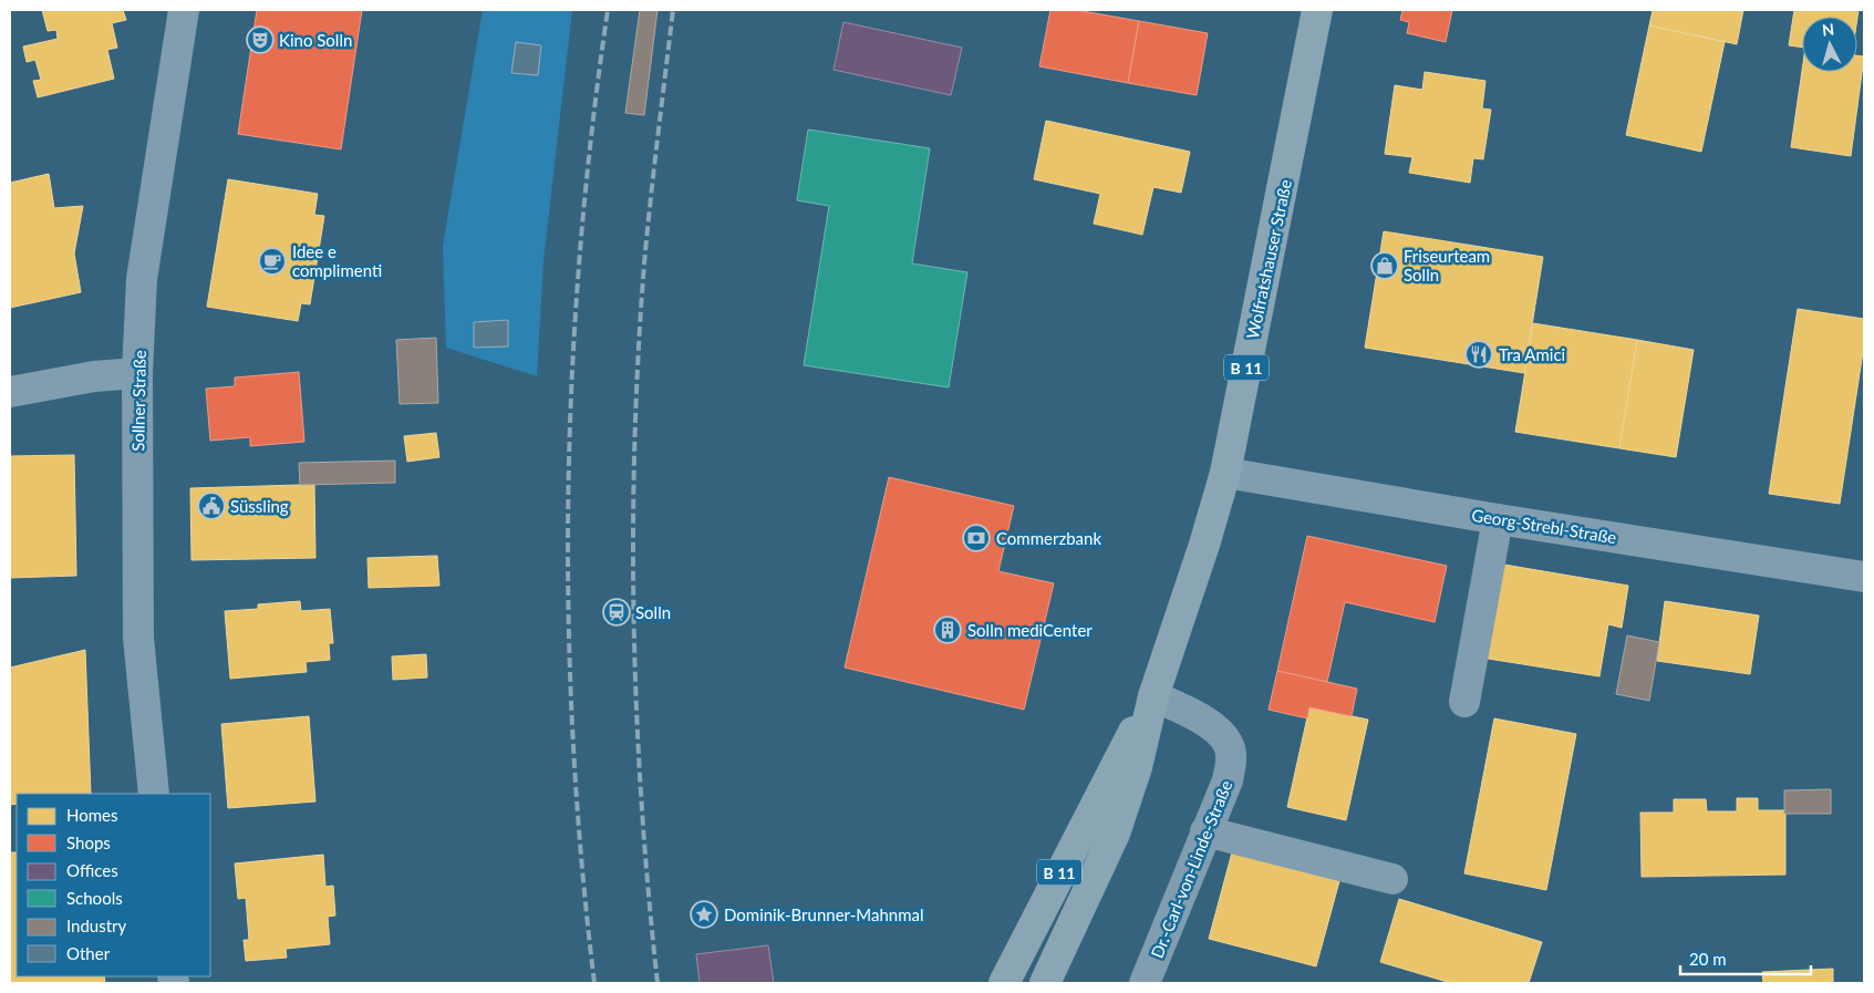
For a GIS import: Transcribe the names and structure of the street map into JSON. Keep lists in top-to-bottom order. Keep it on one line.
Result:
{"streets":{"main road":["Wolfratshauser Straße","B 11"],"street":["Sollner Straße","Georg-Strebl-Straße","Dr.-Carl-von-Linde-Straße"]},"crossings":[["Wolfratshauser Straße","Georg-Strebl-Straße"],["Wolfratshauser Straße","Dr.-Carl-von-Linde-Straße"]],"places":{"theatre":["Kino Solln"],"cafe":["Idee e complimenti"],"shop":["Friseurteam Solln"],"restaurant":["Tra Amici"],"public building":["Süssling"],"bank":["Commerzbank"],"station":["Solln"],"building":["Solln mediCenter"],"place":["Dominik-Brunner-Mahnmal"]},"legend":["Homes","Shops","Offices","Schools","Industry","Other"],"scale_bar":"20 m","north":"top"}
